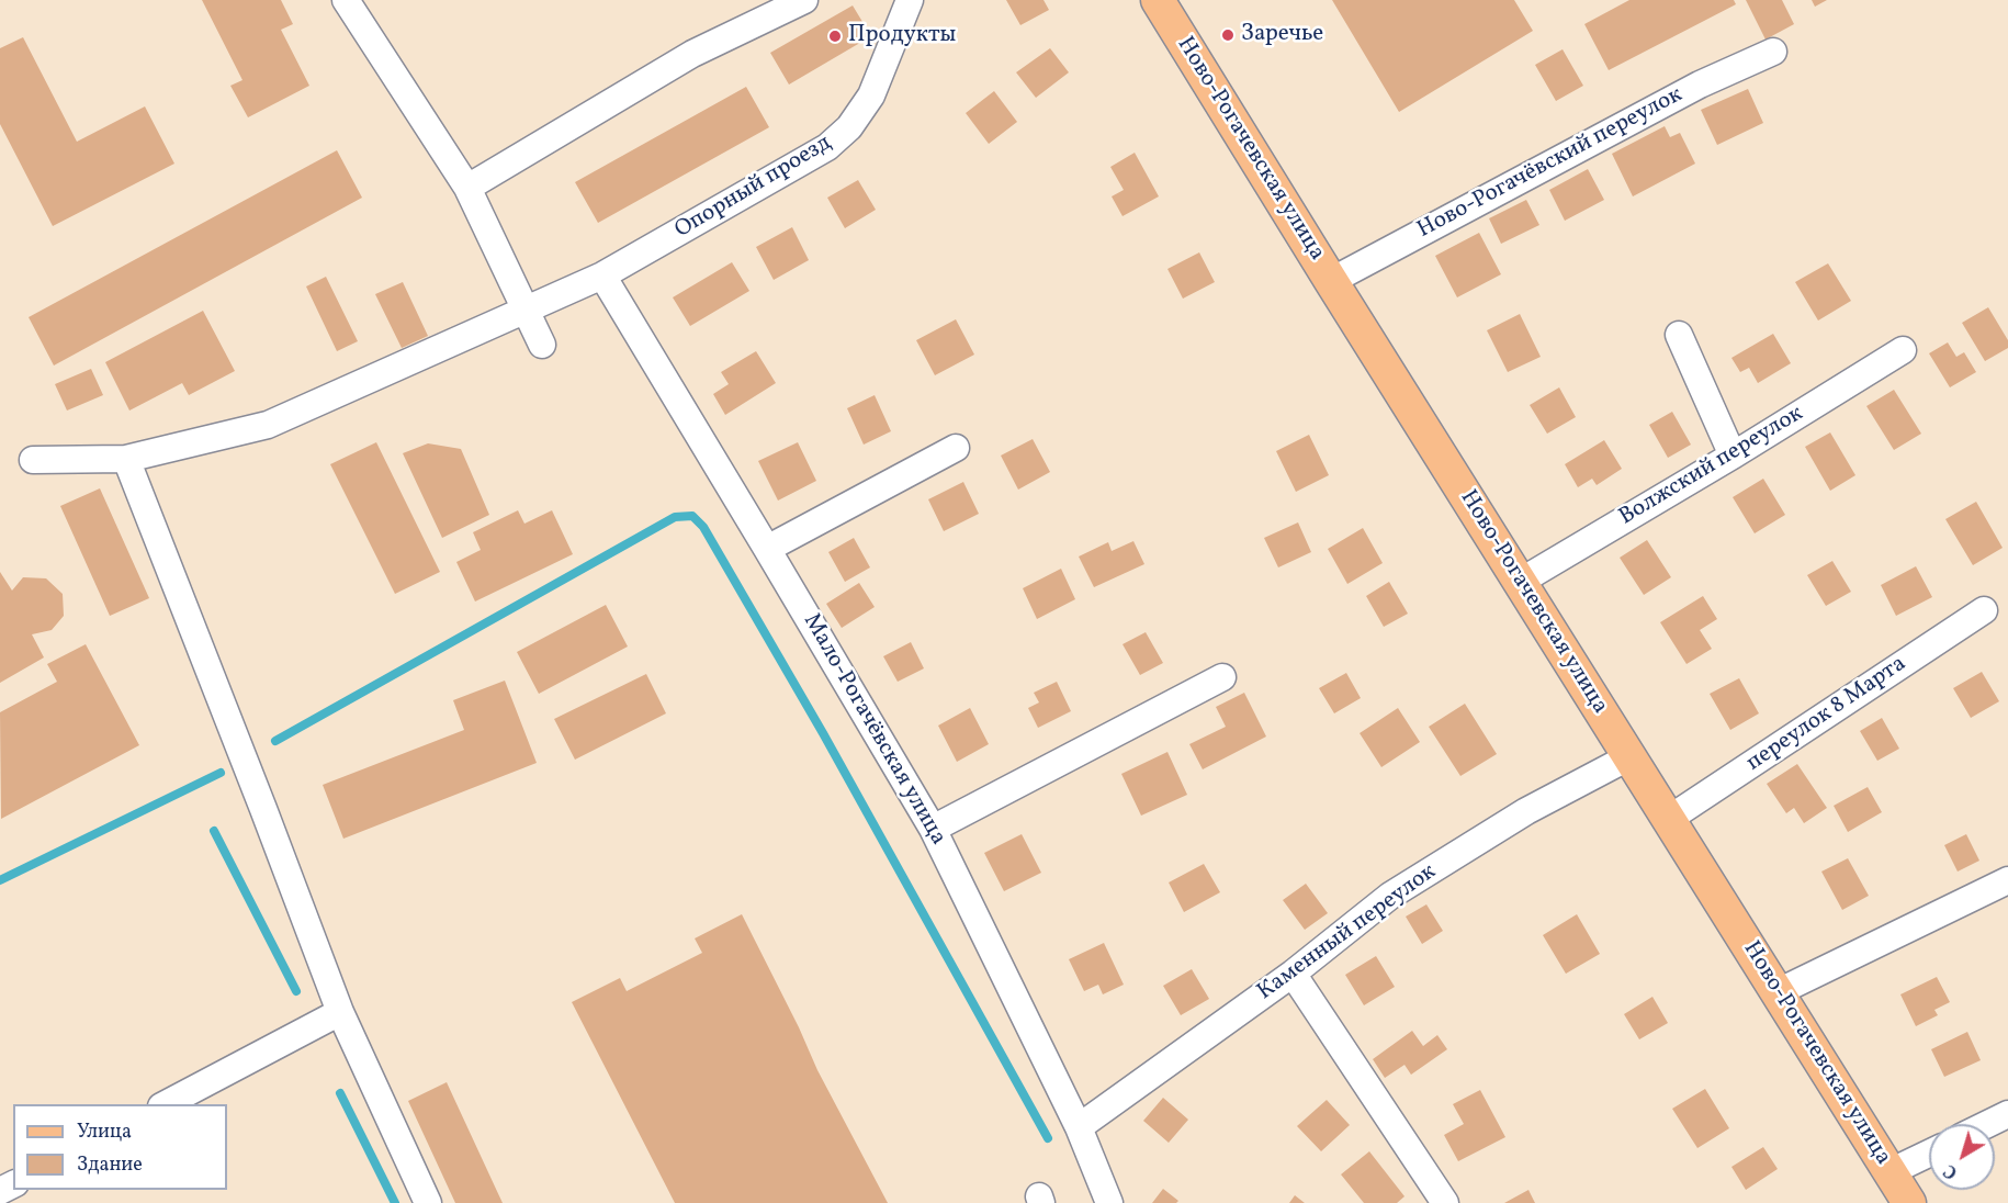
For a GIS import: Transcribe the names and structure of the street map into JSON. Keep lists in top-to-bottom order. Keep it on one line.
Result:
{"streets":{"main road":["Ново-Рогачевская улица"],"street":["Ново-Рогачёвский переулок","Опорный проезд","Волжский переулок","переулок 8 Марта","Мало-Рогачёвская улица","Каменный переулок"]},"crossings":[["Ново-Рогачевская улица","Ново-Рогачёвский переулок"],["Ново-Рогачевская улица","Волжский переулок"],["Ново-Рогачевская улица","переулок 8 Марта"],["Ново-Рогачевская улица","Каменный переулок"],["Опорный проезд","Мало-Рогачёвская улица"],["Мало-Рогачёвская улица","Каменный переулок"]],"places":["Заречье","Продукты"],"legend":["Улица","Здание"],"north":"bottom left"}
